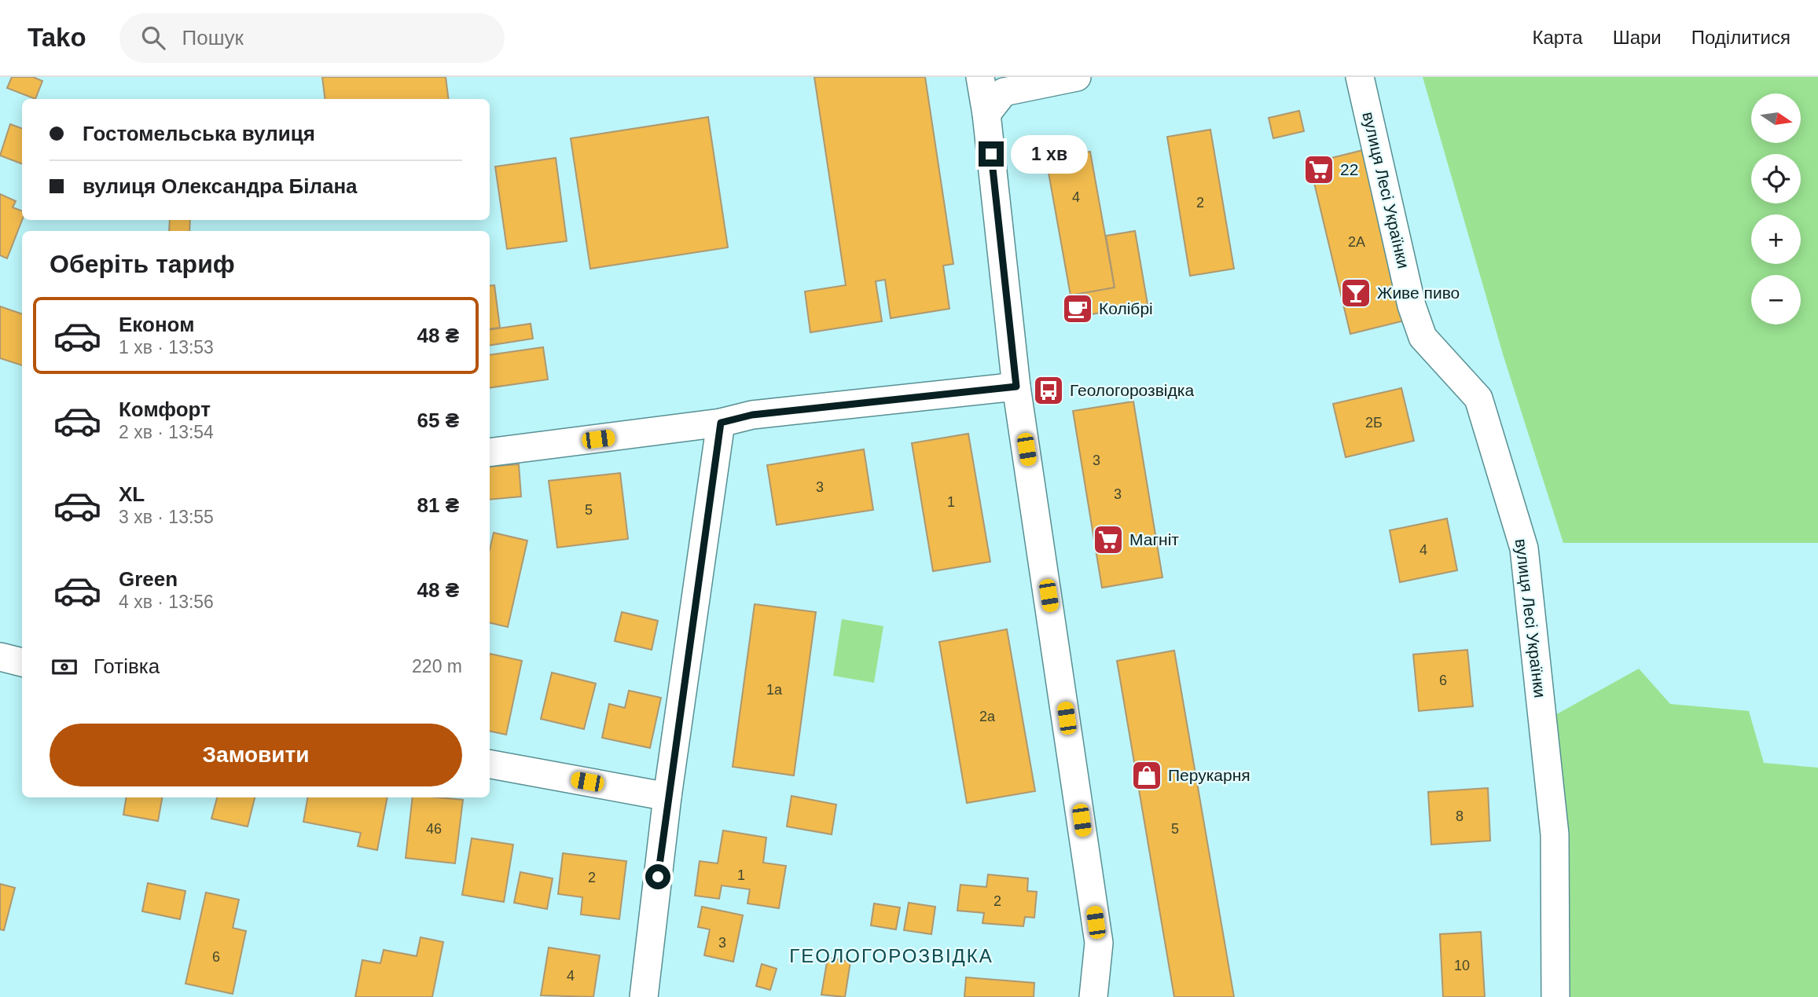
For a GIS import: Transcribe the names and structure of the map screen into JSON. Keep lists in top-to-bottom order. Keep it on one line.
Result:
{"streets":{"street":["вулиця Лесі Українки"]},"districts":["ГЕОЛОГОРОЗВІДКА"],"places":{"supermarket":["22","Магніт"],"bar":["Живе пиво"],"cafe":["Колібрі"],"bus stop":["Геологорозвідка"],"shop":["Перукарня"]},"house_numbers":["4","2","2А","2Б","3","3","3","1","5","4","6","1а","2а","8","46","5","1","2","2","3","6","10","4"],"north":"right","page":{"header":"Tako","search":"Пошук","nav":["Карта","Шари","Поділитися"],"map_buttons":["+","−"],"banner":["Гостомельська вулиця","вулиця Олександра Білана"],"bubble":"1 хв","heading":"Оберіть тариф","list":[{"name":"Економ","note":"1 хв · 13:53","value":"48 ₴"},{"name":"Комфорт","note":"2 хв · 13:54","value":"65 ₴"},{"name":"XL","note":"3 хв · 13:55","value":"81 ₴"},{"name":"Green","note":"4 хв · 13:56","value":"48 ₴"}],"pay":["Готівка","220 m"],"buttons":"Замовити"}}
